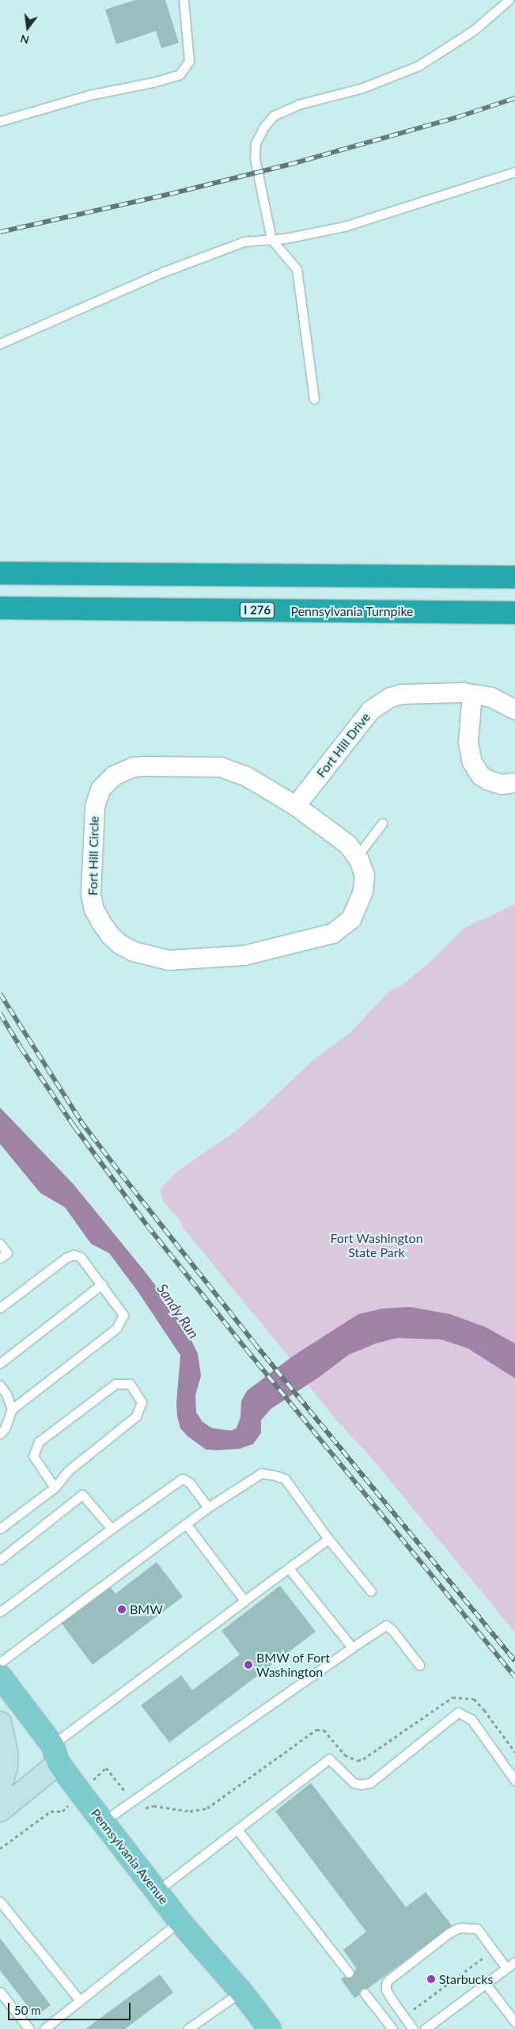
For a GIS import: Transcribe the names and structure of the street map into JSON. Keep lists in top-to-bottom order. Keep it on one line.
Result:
{"streets":{"highway":["I 276","Pennsylvania Turnpike"],"main road":["Pennsylvania Avenue"],"street":["Fort Hill Drive","Fort Hill Circle"]},"crossings":[["Fort Hill Drive","Fort Hill Circle"]],"water":["Sandy Run"],"parks":["Fort Washington State Park"],"places":["BMW","BMW of Fort Washington","Starbucks"],"scale_bar":"50 m","north":"bottom"}
